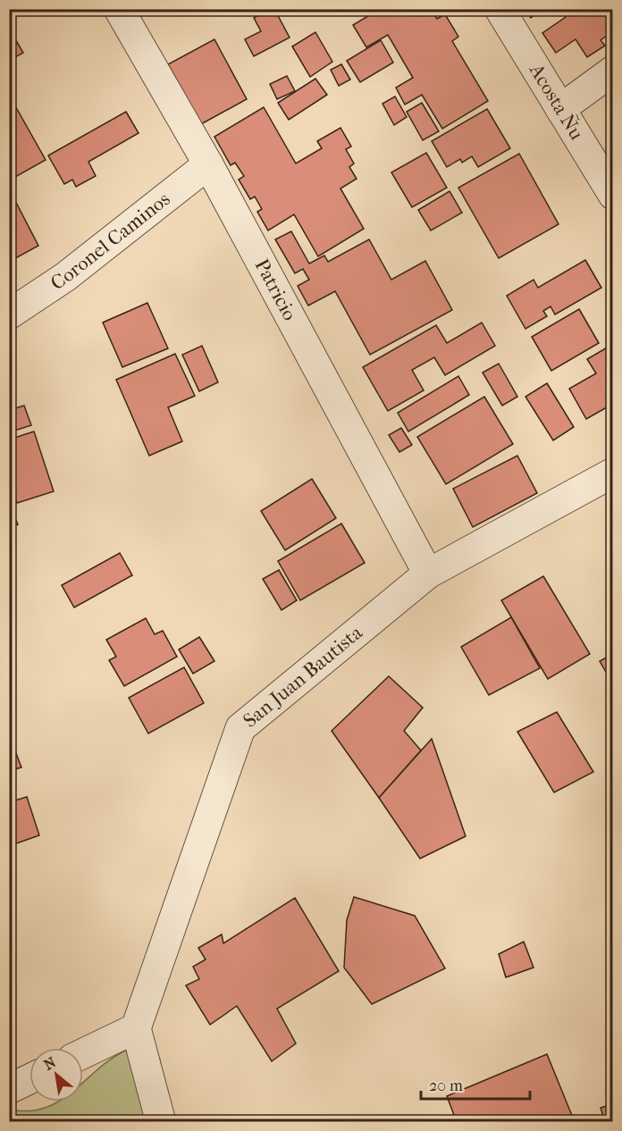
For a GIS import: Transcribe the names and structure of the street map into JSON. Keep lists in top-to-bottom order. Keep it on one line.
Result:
{"streets":{"street":["Acosta Ñu","Coronel Caminos","Patricio","San Juan Bautista"]},"crossings":[["Coronel Caminos","Patricio"],["Patricio","San Juan Bautista"]],"scale_bar":"20 m","north":"top left"}
